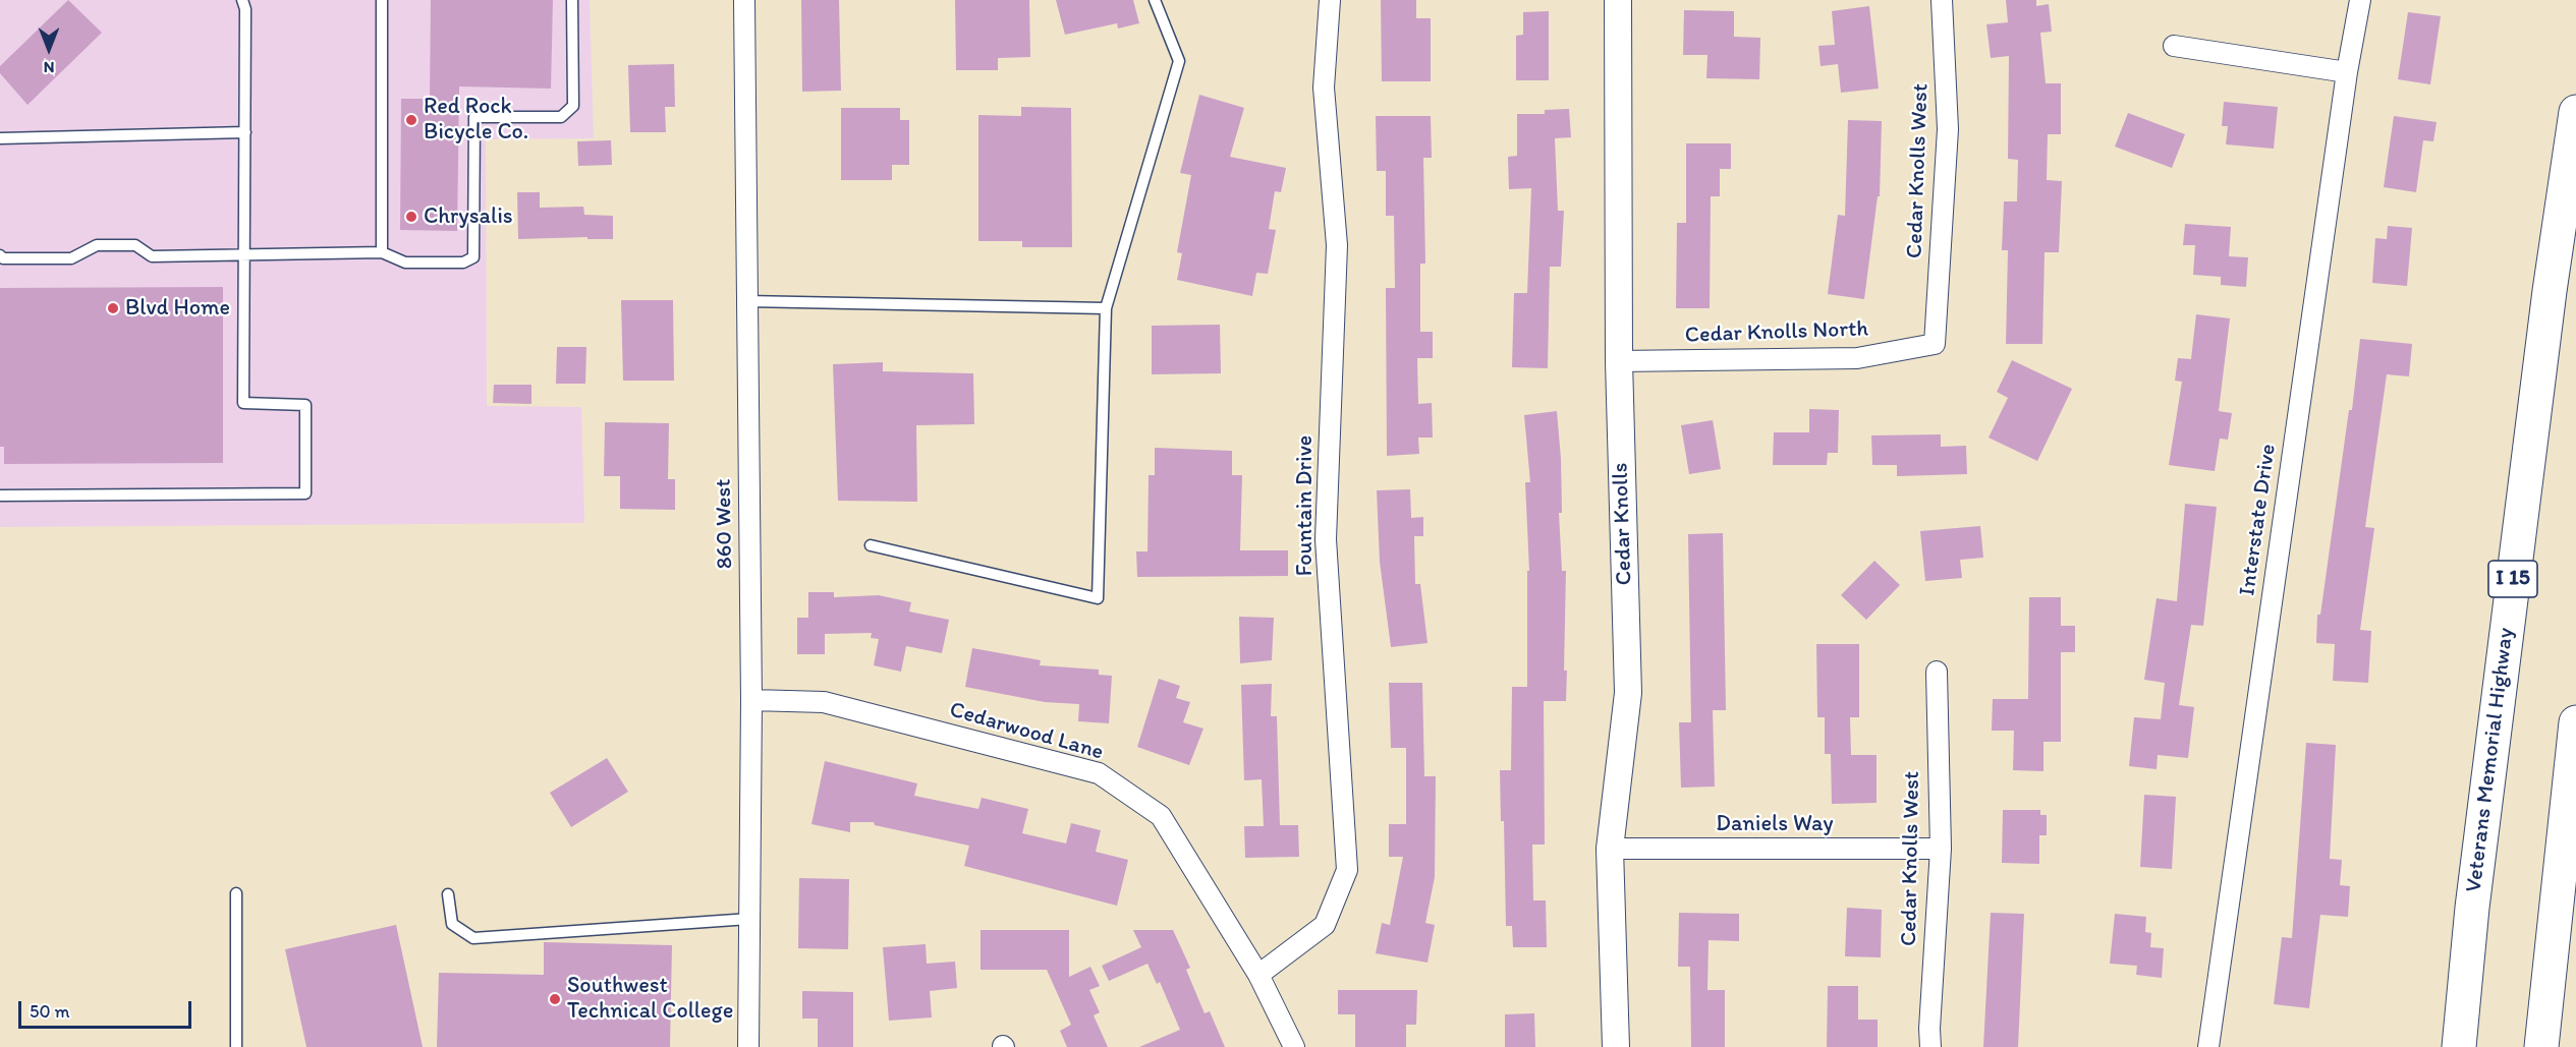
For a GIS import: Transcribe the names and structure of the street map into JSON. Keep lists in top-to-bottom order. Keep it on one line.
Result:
{"streets":{"highway":["I 15","Veterans Memorial Highway"],"street":["Cedar Knolls West","Cedar Knolls North","Fountain Drive","Interstate Drive","860 West","Cedar Knolls","Cedarwood Lane","Daniels Way"]},"crossings":[["Cedar Knolls West","Cedar Knolls North"],["Cedar Knolls West","Daniels Way"],["Cedar Knolls North","Cedar Knolls"],["Fountain Drive","Cedarwood Lane"],["860 West","Cedarwood Lane"],["Cedar Knolls","Daniels Way"]],"places":["Red Rock Bicycle Co.","Chrysalis","Blvd Home","Southwest Technical College"],"scale_bar":"50 m","north":"bottom"}
